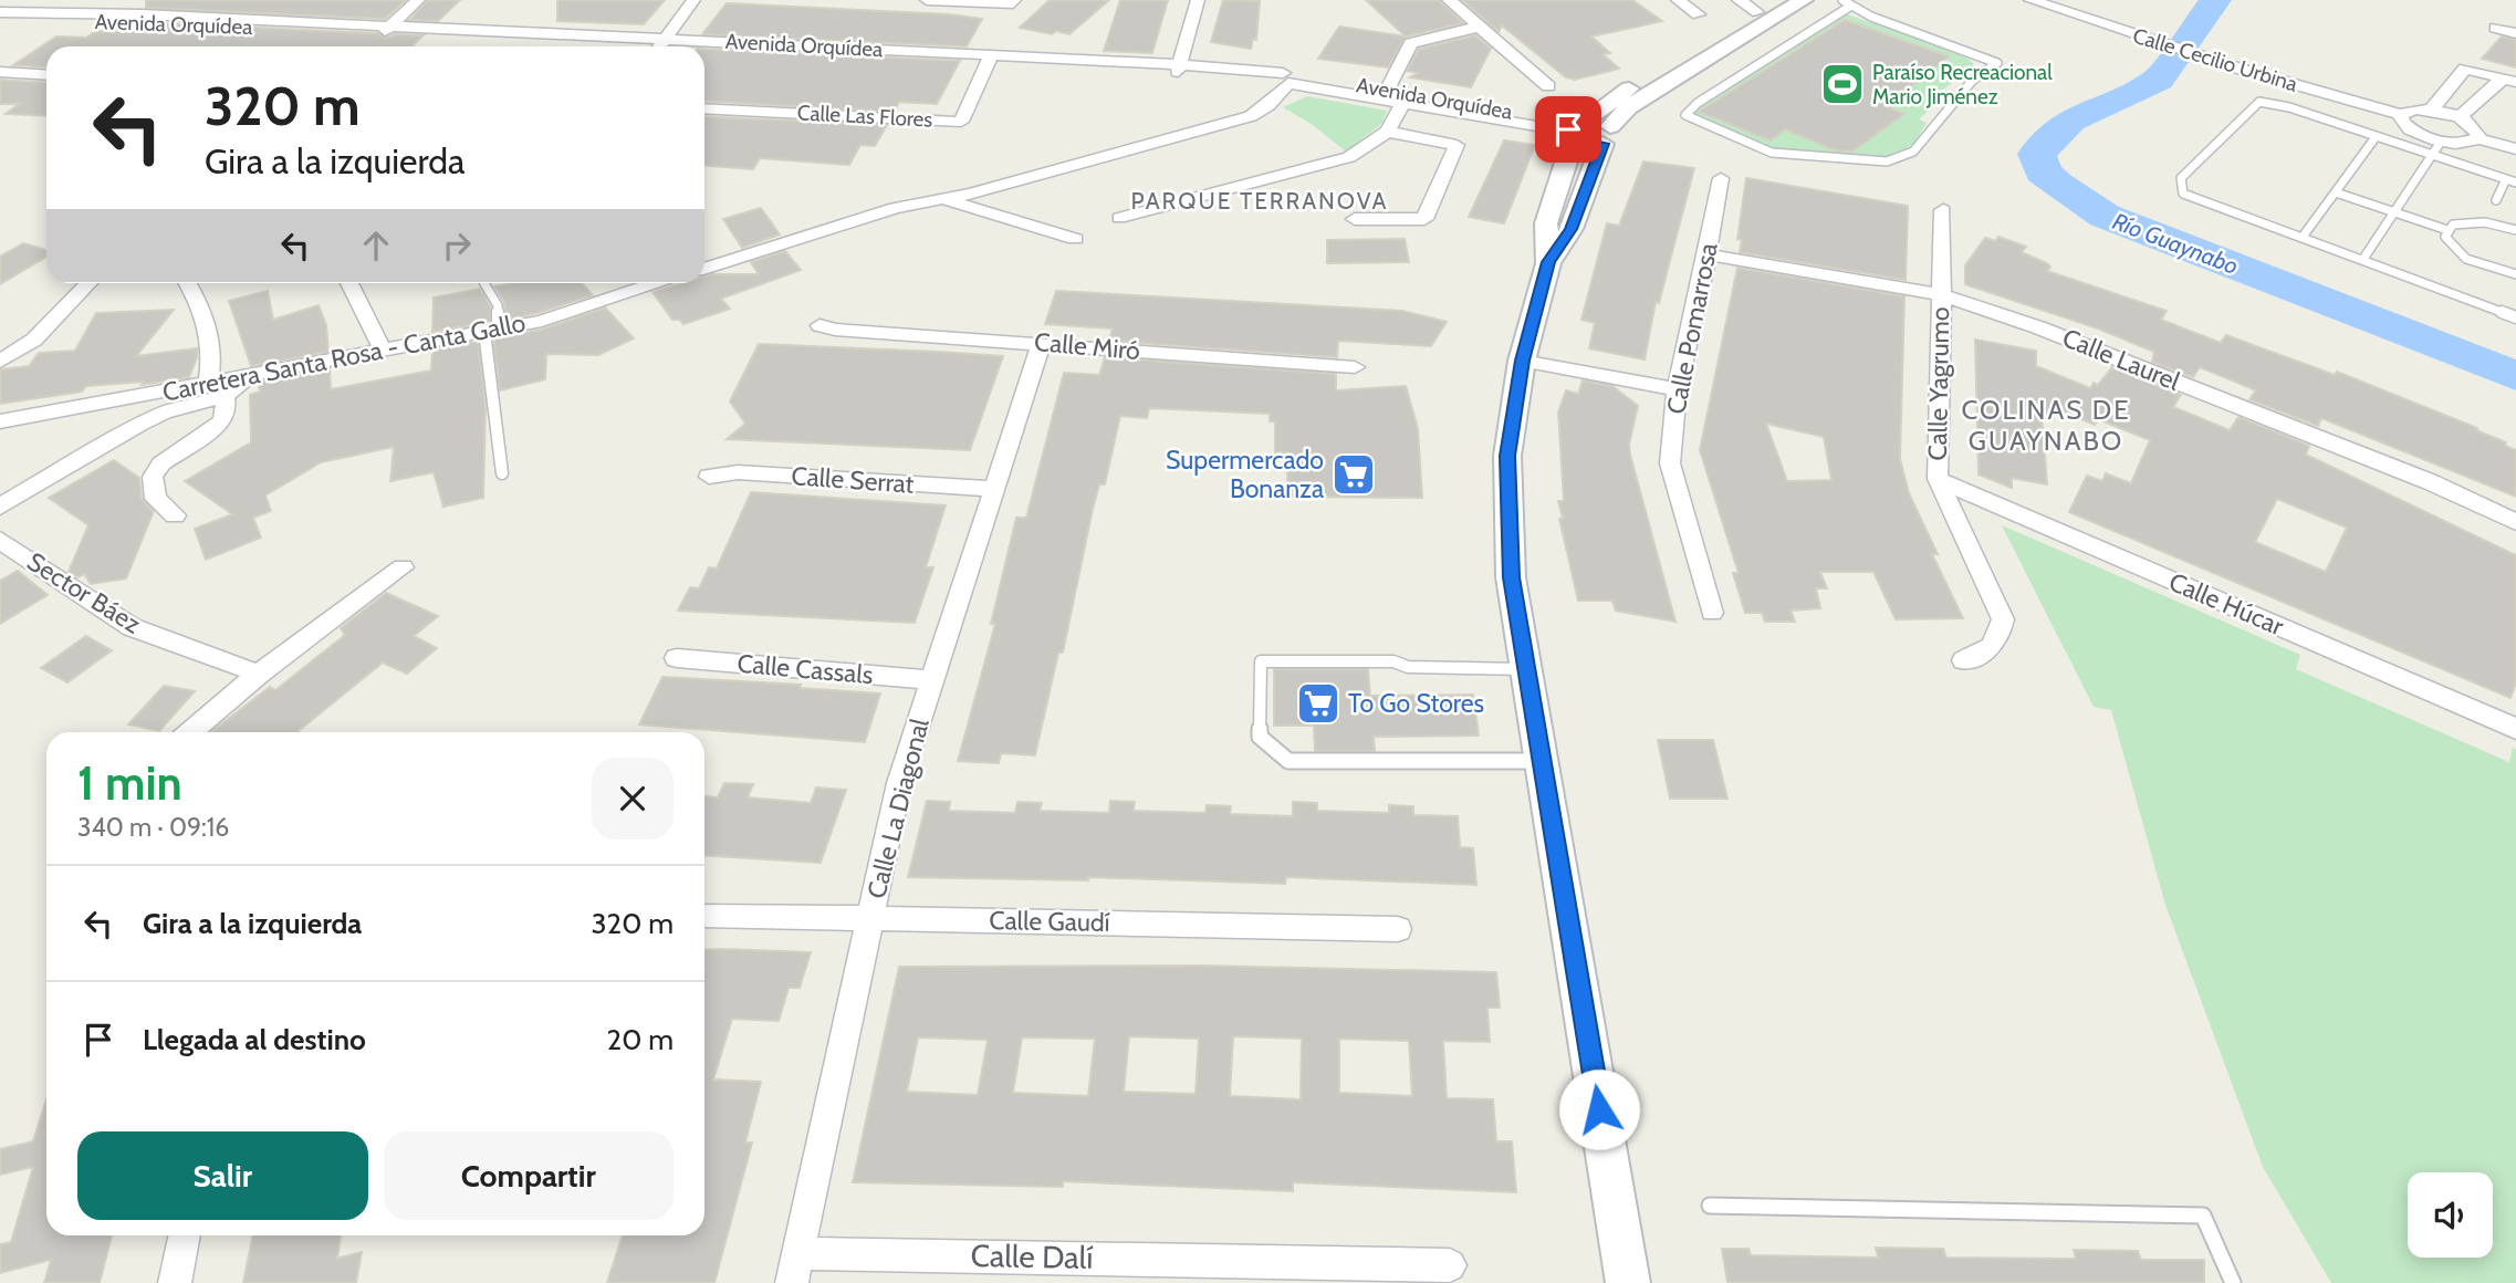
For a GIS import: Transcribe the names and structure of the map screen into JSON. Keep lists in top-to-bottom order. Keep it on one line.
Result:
{"streets":{"street":["Avenida Orquídea","Calle Cecilio Urbina","Calle Las Flores","Calle Pomarrosa","Calle Miró","Carretera Santa Rosa - Canta Gallo","Calle Laurel","Calle Yagrumo","Calle Serrat","Sector Báez","Calle Húcar","Calle Cassals","Calle La Diagonal","Calle Gaudí","Calle Dalí"]},"crossings":[["Avenida Orquídea","Calle Las Flores"],["Calle Pomarrosa","Calle Laurel"],["Calle Miró","Calle La Diagonal"],["Calle Laurel","Calle Yagrumo"],["Calle Yagrumo","Calle Húcar"],["Calle Serrat","Calle La Diagonal"],["Calle Cassals","Calle La Diagonal"],["Calle La Diagonal","Calle Gaudí"],["Calle La Diagonal","Calle Dalí"]],"districts":["PARQUE TERRANOVA","COLINAS DE GUAYNABO"],"water":["Río Guaynabo"],"places":{"sports":["Paraíso Recreacional Mario Jiménez"],"supermarket":["Supermercado Bonanza","To Go Stores"]},"page":{"turn":["320 m","Gira a la izquierda"],"heading":["1 min","340 m · 09:16"],"list":[{"name":"Gira a la izquierda","value":"320 m"},{"name":"Llegada al destino","value":"20 m"}],"buttons":["Salir","Compartir"]}}
